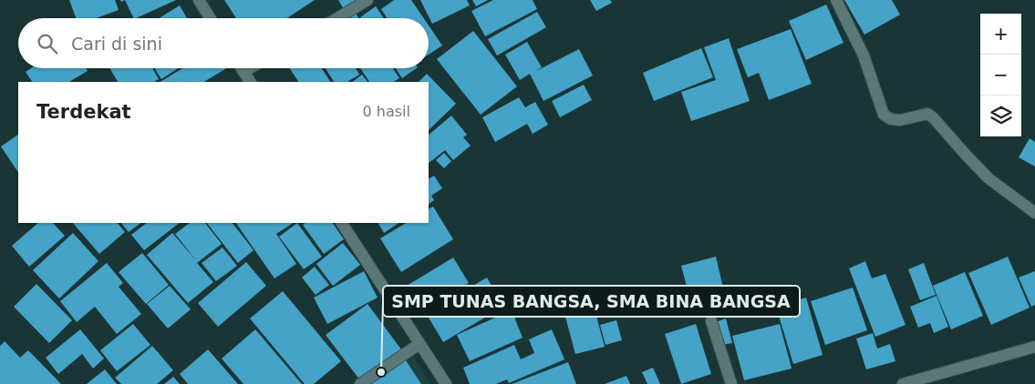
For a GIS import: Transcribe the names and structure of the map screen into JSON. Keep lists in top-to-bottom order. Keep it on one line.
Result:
{"places":["SMP TUNAS BANGSA, SMA BINA BANGSA"],"page":{"map_buttons":["+","−"],"search":"Cari di sini","heading":["Terdekat","0 hasil"]}}
